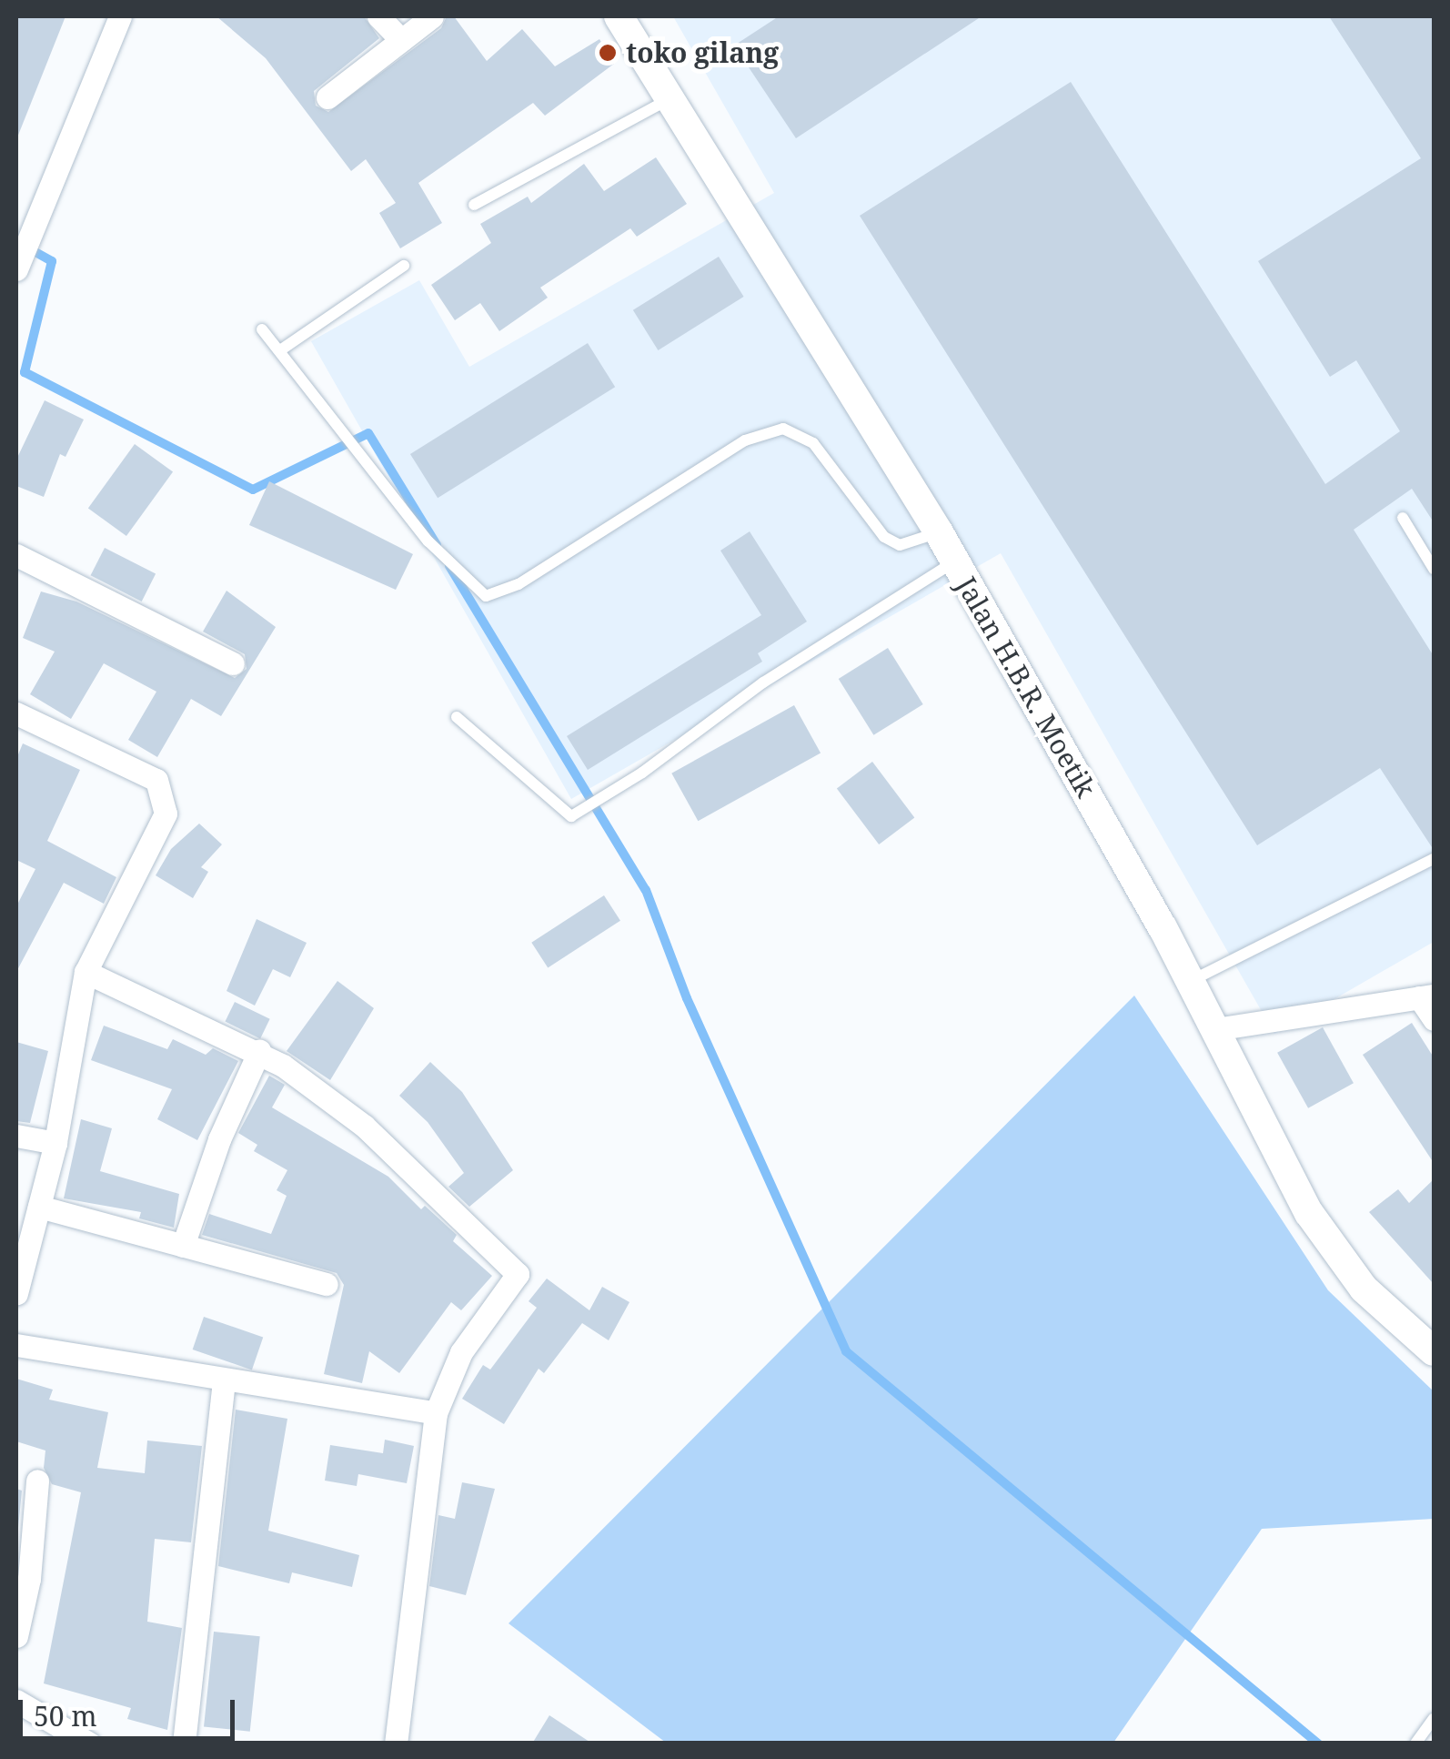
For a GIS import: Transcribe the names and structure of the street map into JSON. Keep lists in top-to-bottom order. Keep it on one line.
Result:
{"streets":{"street":["Jalan H.B.R. Moetik"]},"places":["toko gilang"],"scale_bar":"50 m"}
